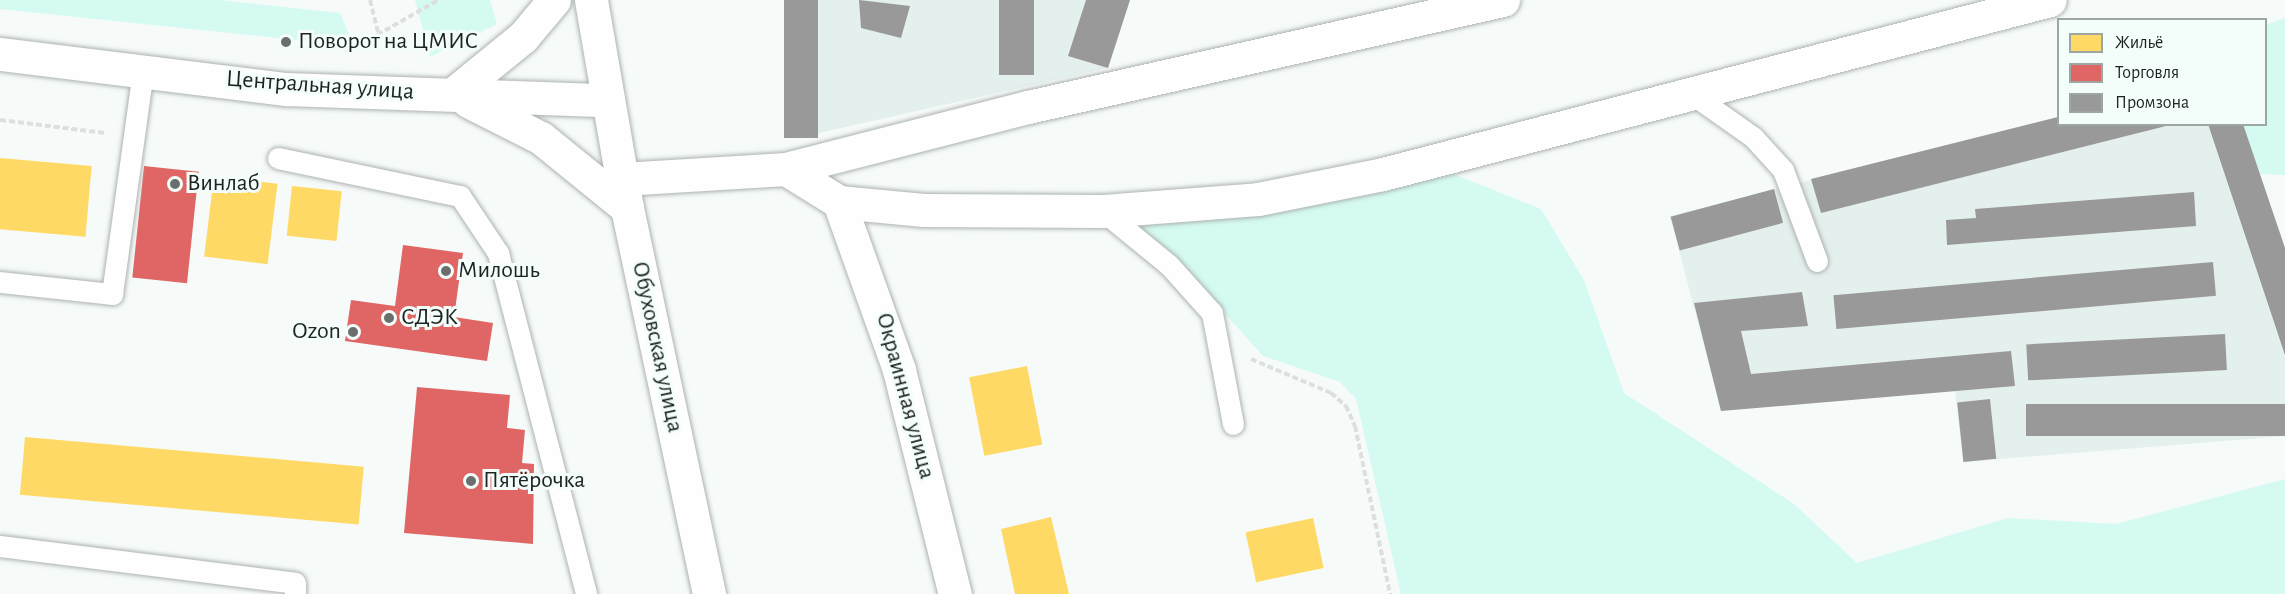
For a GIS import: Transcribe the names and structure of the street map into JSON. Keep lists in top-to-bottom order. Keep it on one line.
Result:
{"streets":{"street":["Центральная улица","Обуховская улица","Окраинная улица"]},"crossings":[["Центральная улица","Обуховская улица"]],"places":["Поворот на ЦМИС","Винлаб","Милошь","СДЭК","Ozon","Пятёрочка"],"legend":["Жильё","Торговля","Промзона"]}
